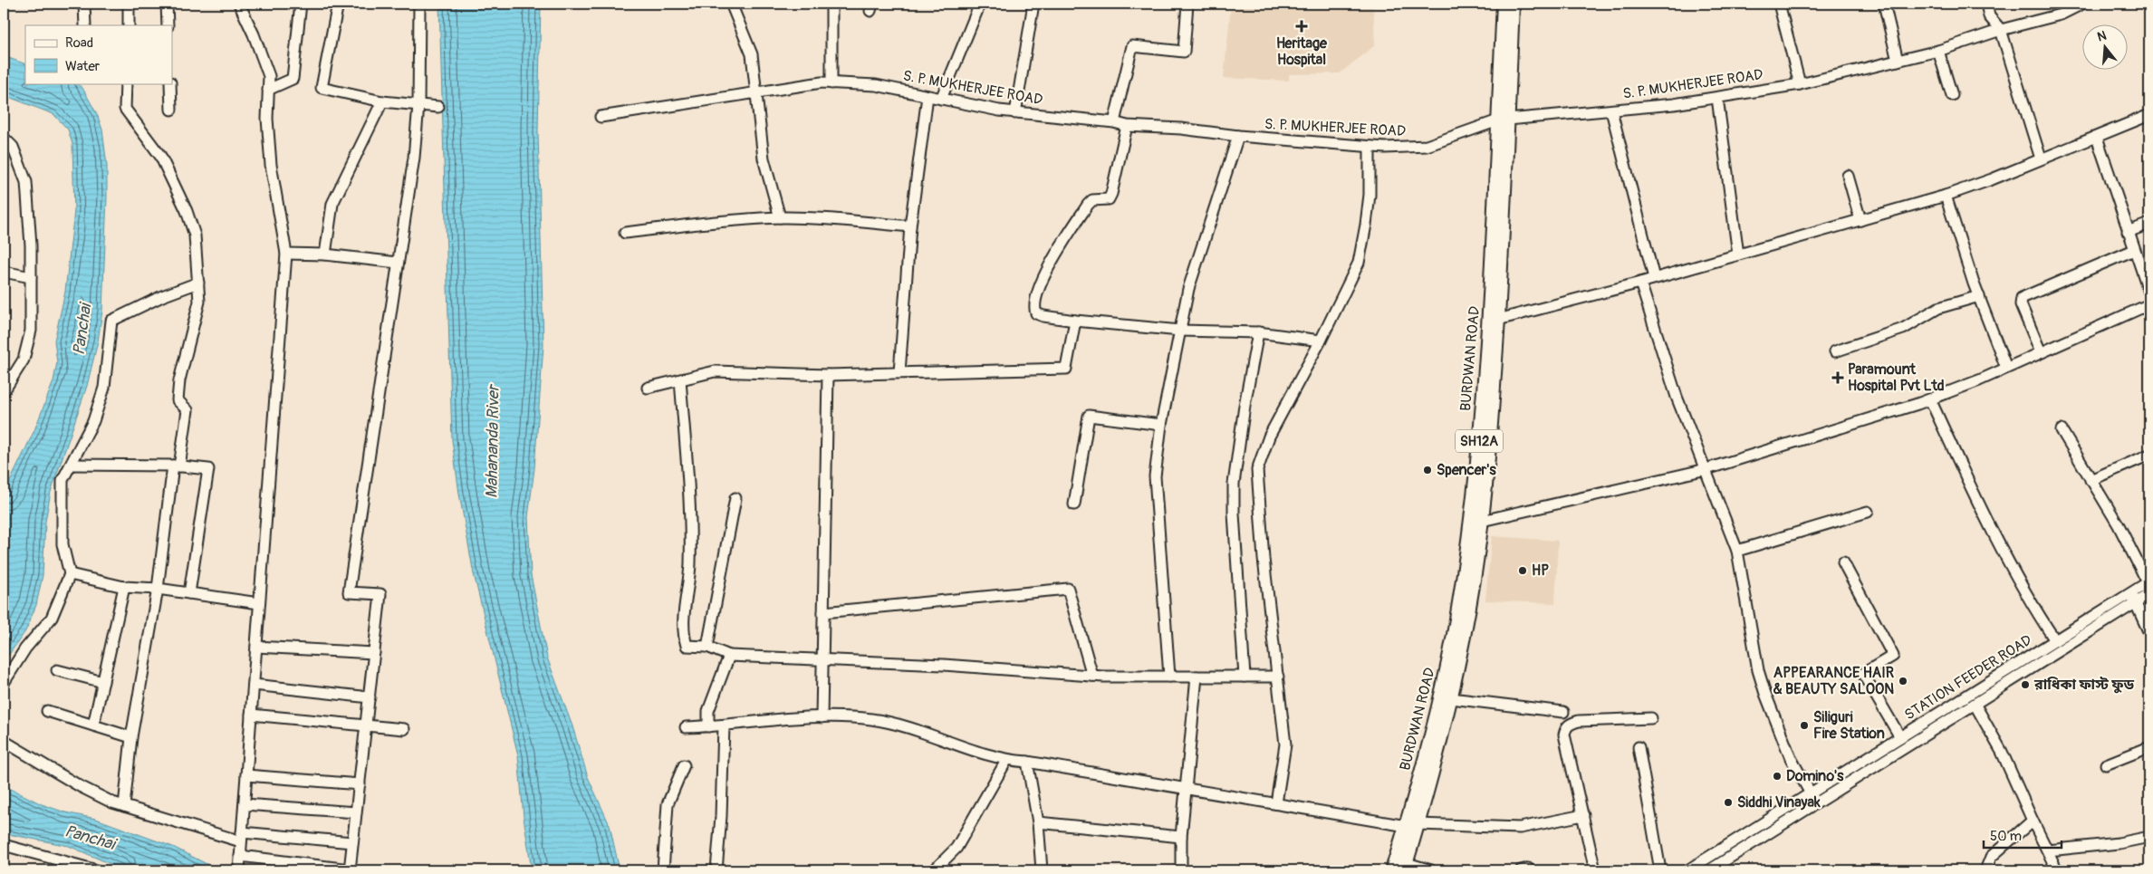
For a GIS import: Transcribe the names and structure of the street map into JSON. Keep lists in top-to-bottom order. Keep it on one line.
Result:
{"streets":{"main road":["BURDWAN ROAD","SH12A"],"street":["S. P. MUKHERJEE ROAD","STATION FEEDER ROAD"]},"crossings":[["S. P. MUKHERJEE ROAD","BURDWAN ROAD"]],"water":["Panchai","Mahananda River"],"places":{"health":["Heritage Hospital","Paramount Hospital Pvt Ltd"],"other":["Spencer's","HP","APPEARANCE HAIR & BEAUTY SALOON","রাধিকা ফাস্ট ফুড","Siliguri Fire Station","Domino's","Siddhi Vinayak"]},"legend":["Road","Water"],"scale_bar":"50 m","north":"top"}
